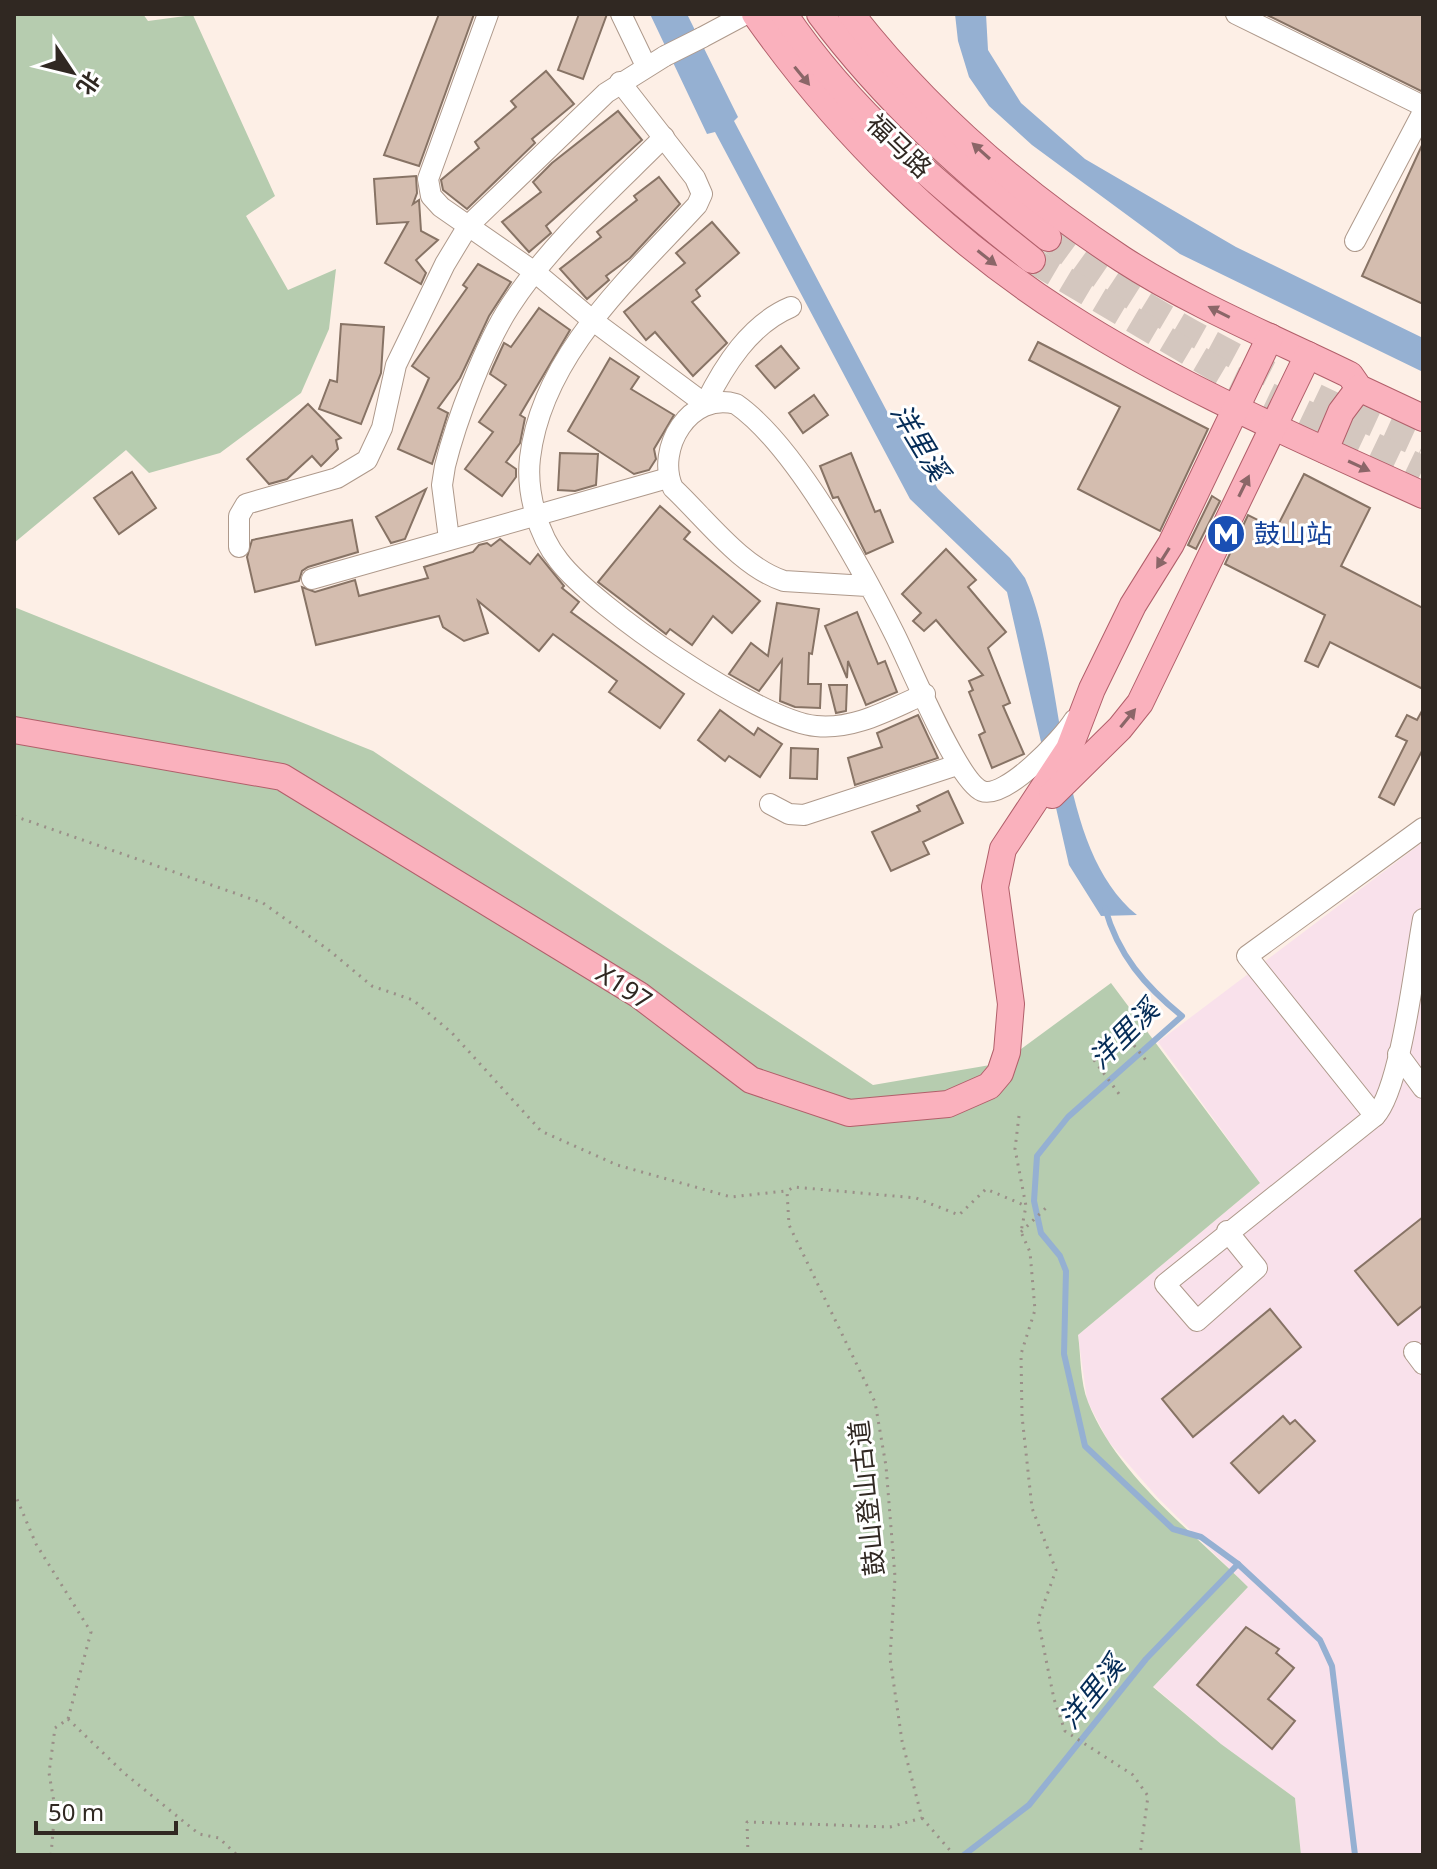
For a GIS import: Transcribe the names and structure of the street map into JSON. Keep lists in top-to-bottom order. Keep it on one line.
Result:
{"streets":{"main road":["福马路","X197"],"path":["鼓山登山古道"]},"water":["洋里溪"],"places":{"metro station":["鼓山站"]},"scale_bar":"50 m","north":"bottom right"}
